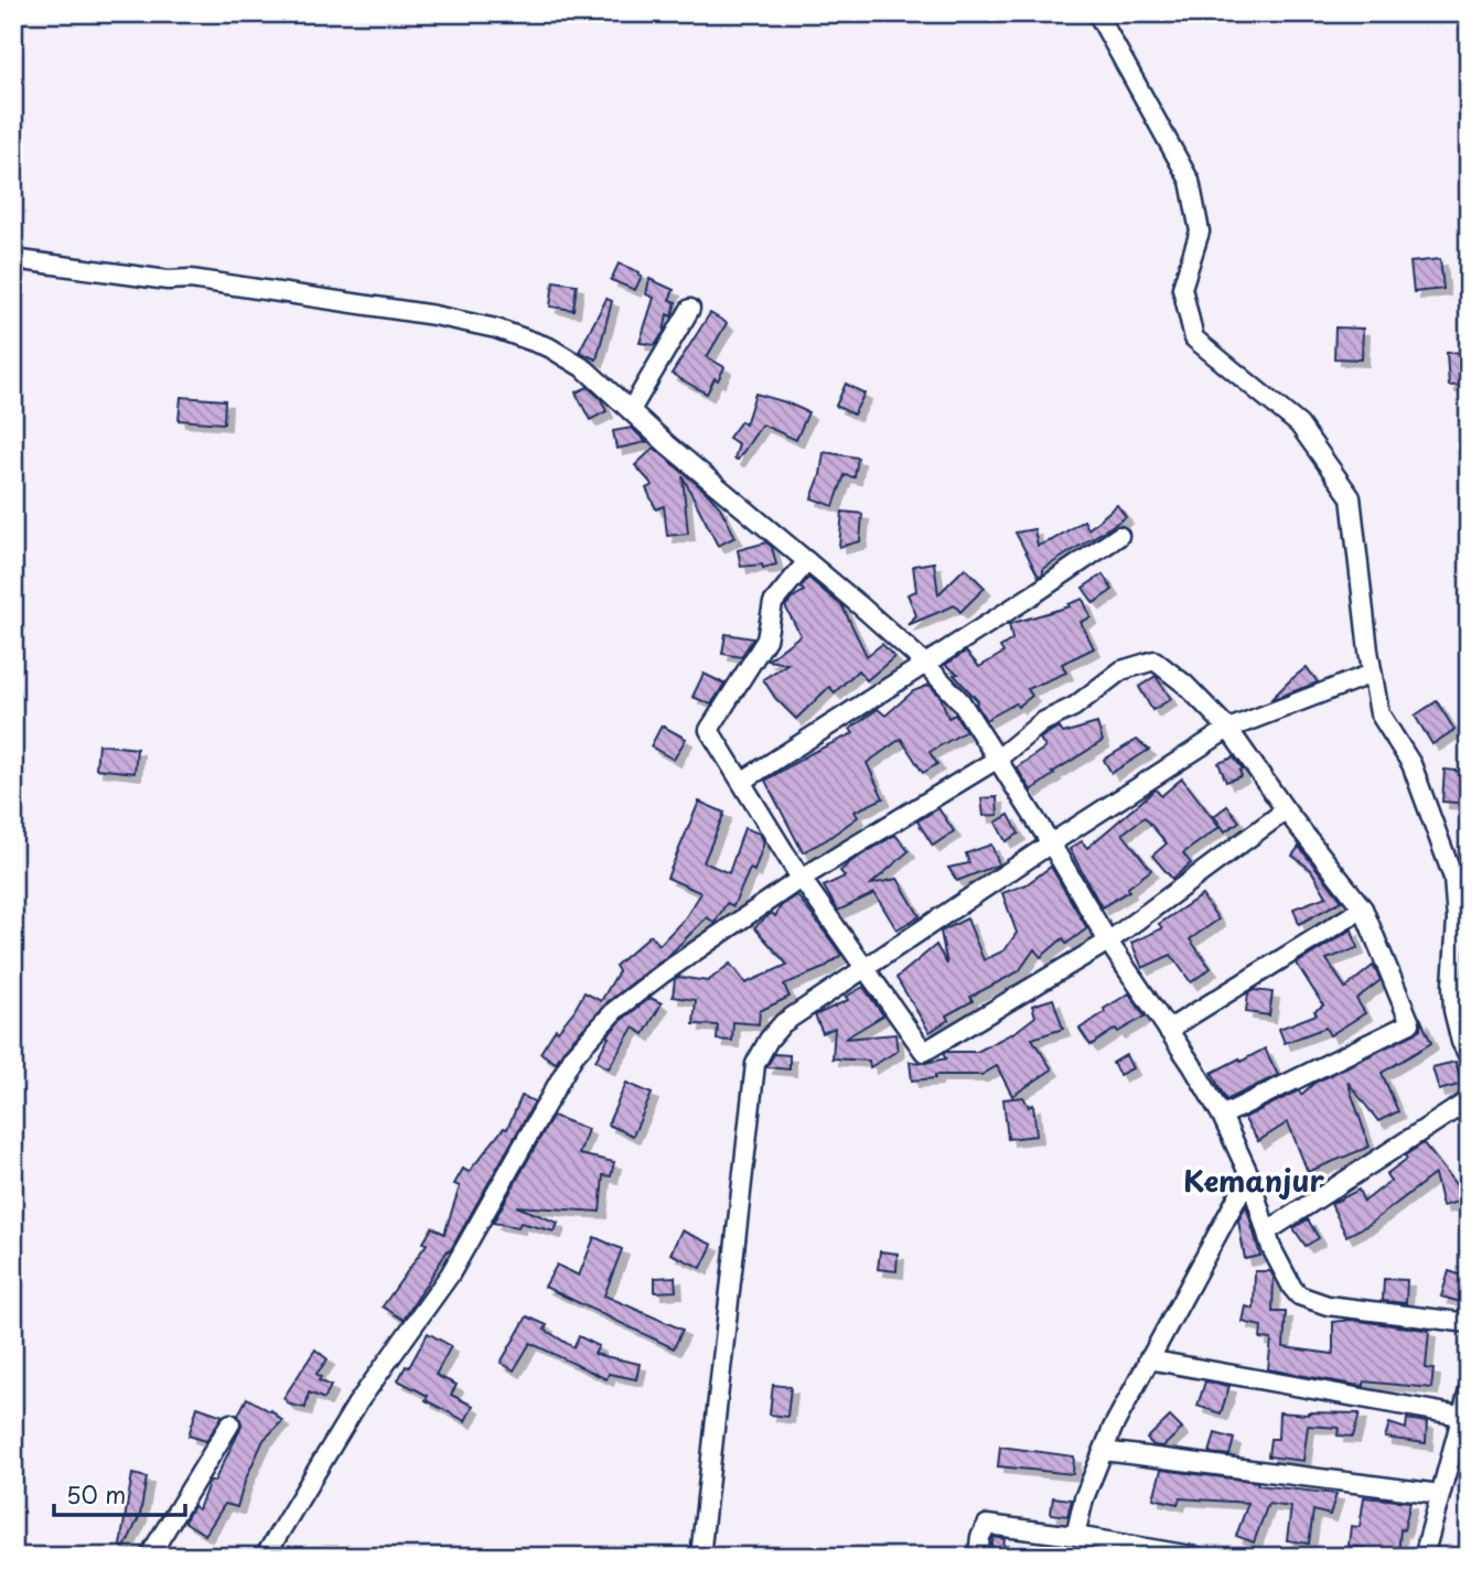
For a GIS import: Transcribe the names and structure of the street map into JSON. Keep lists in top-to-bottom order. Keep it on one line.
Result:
{"districts":["Kemanjur"],"scale_bar":"50 m"}
